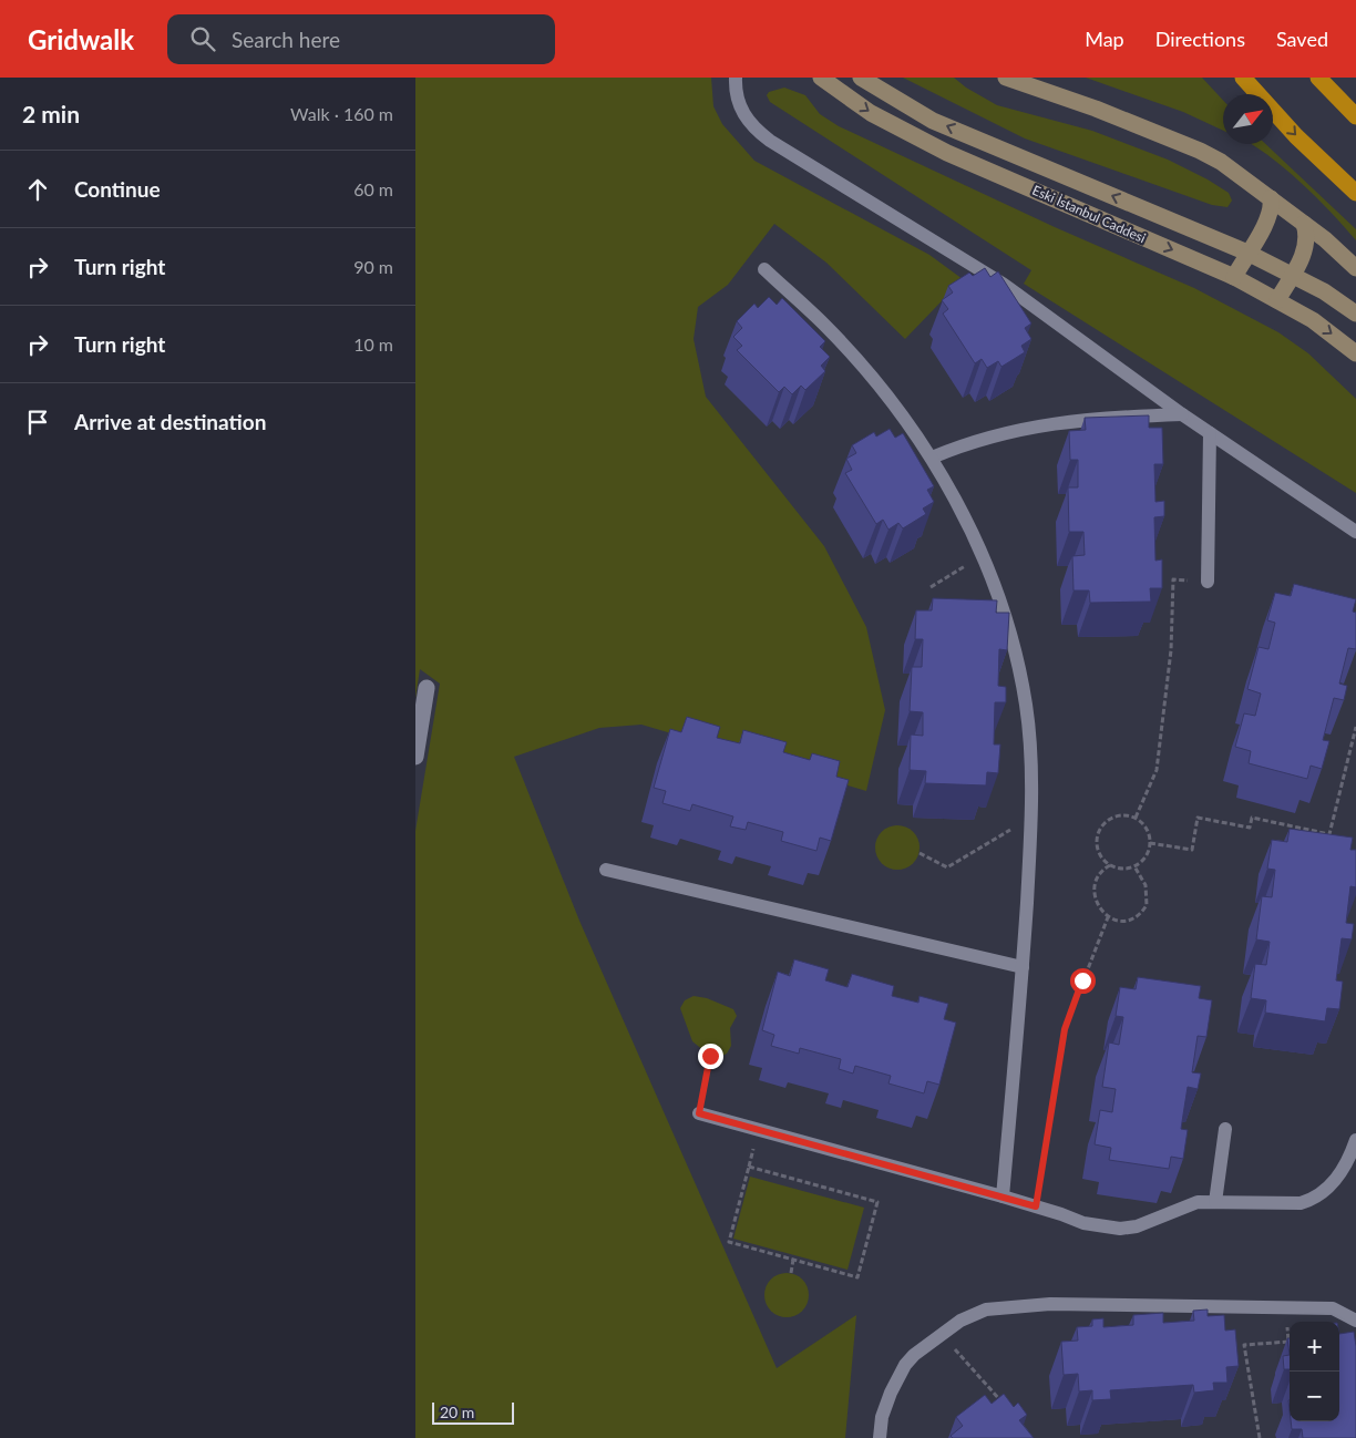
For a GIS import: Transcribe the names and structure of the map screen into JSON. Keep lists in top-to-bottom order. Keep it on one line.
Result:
{"streets":{"main road":["Eski İstanbul Caddesi"]},"scale_bar":"20 m","north":"top right","page":{"header":"Gridwalk","search":"Search here","nav":["Map","Directions","Saved"],"heading":["2 min","Walk · 160 m"],"list":[["Continue","60 m"],["Turn right","90 m"],["Turn right","10 m"],"Arrive at destination"],"map_buttons":["+","−"],"scale":"20 m"}}
